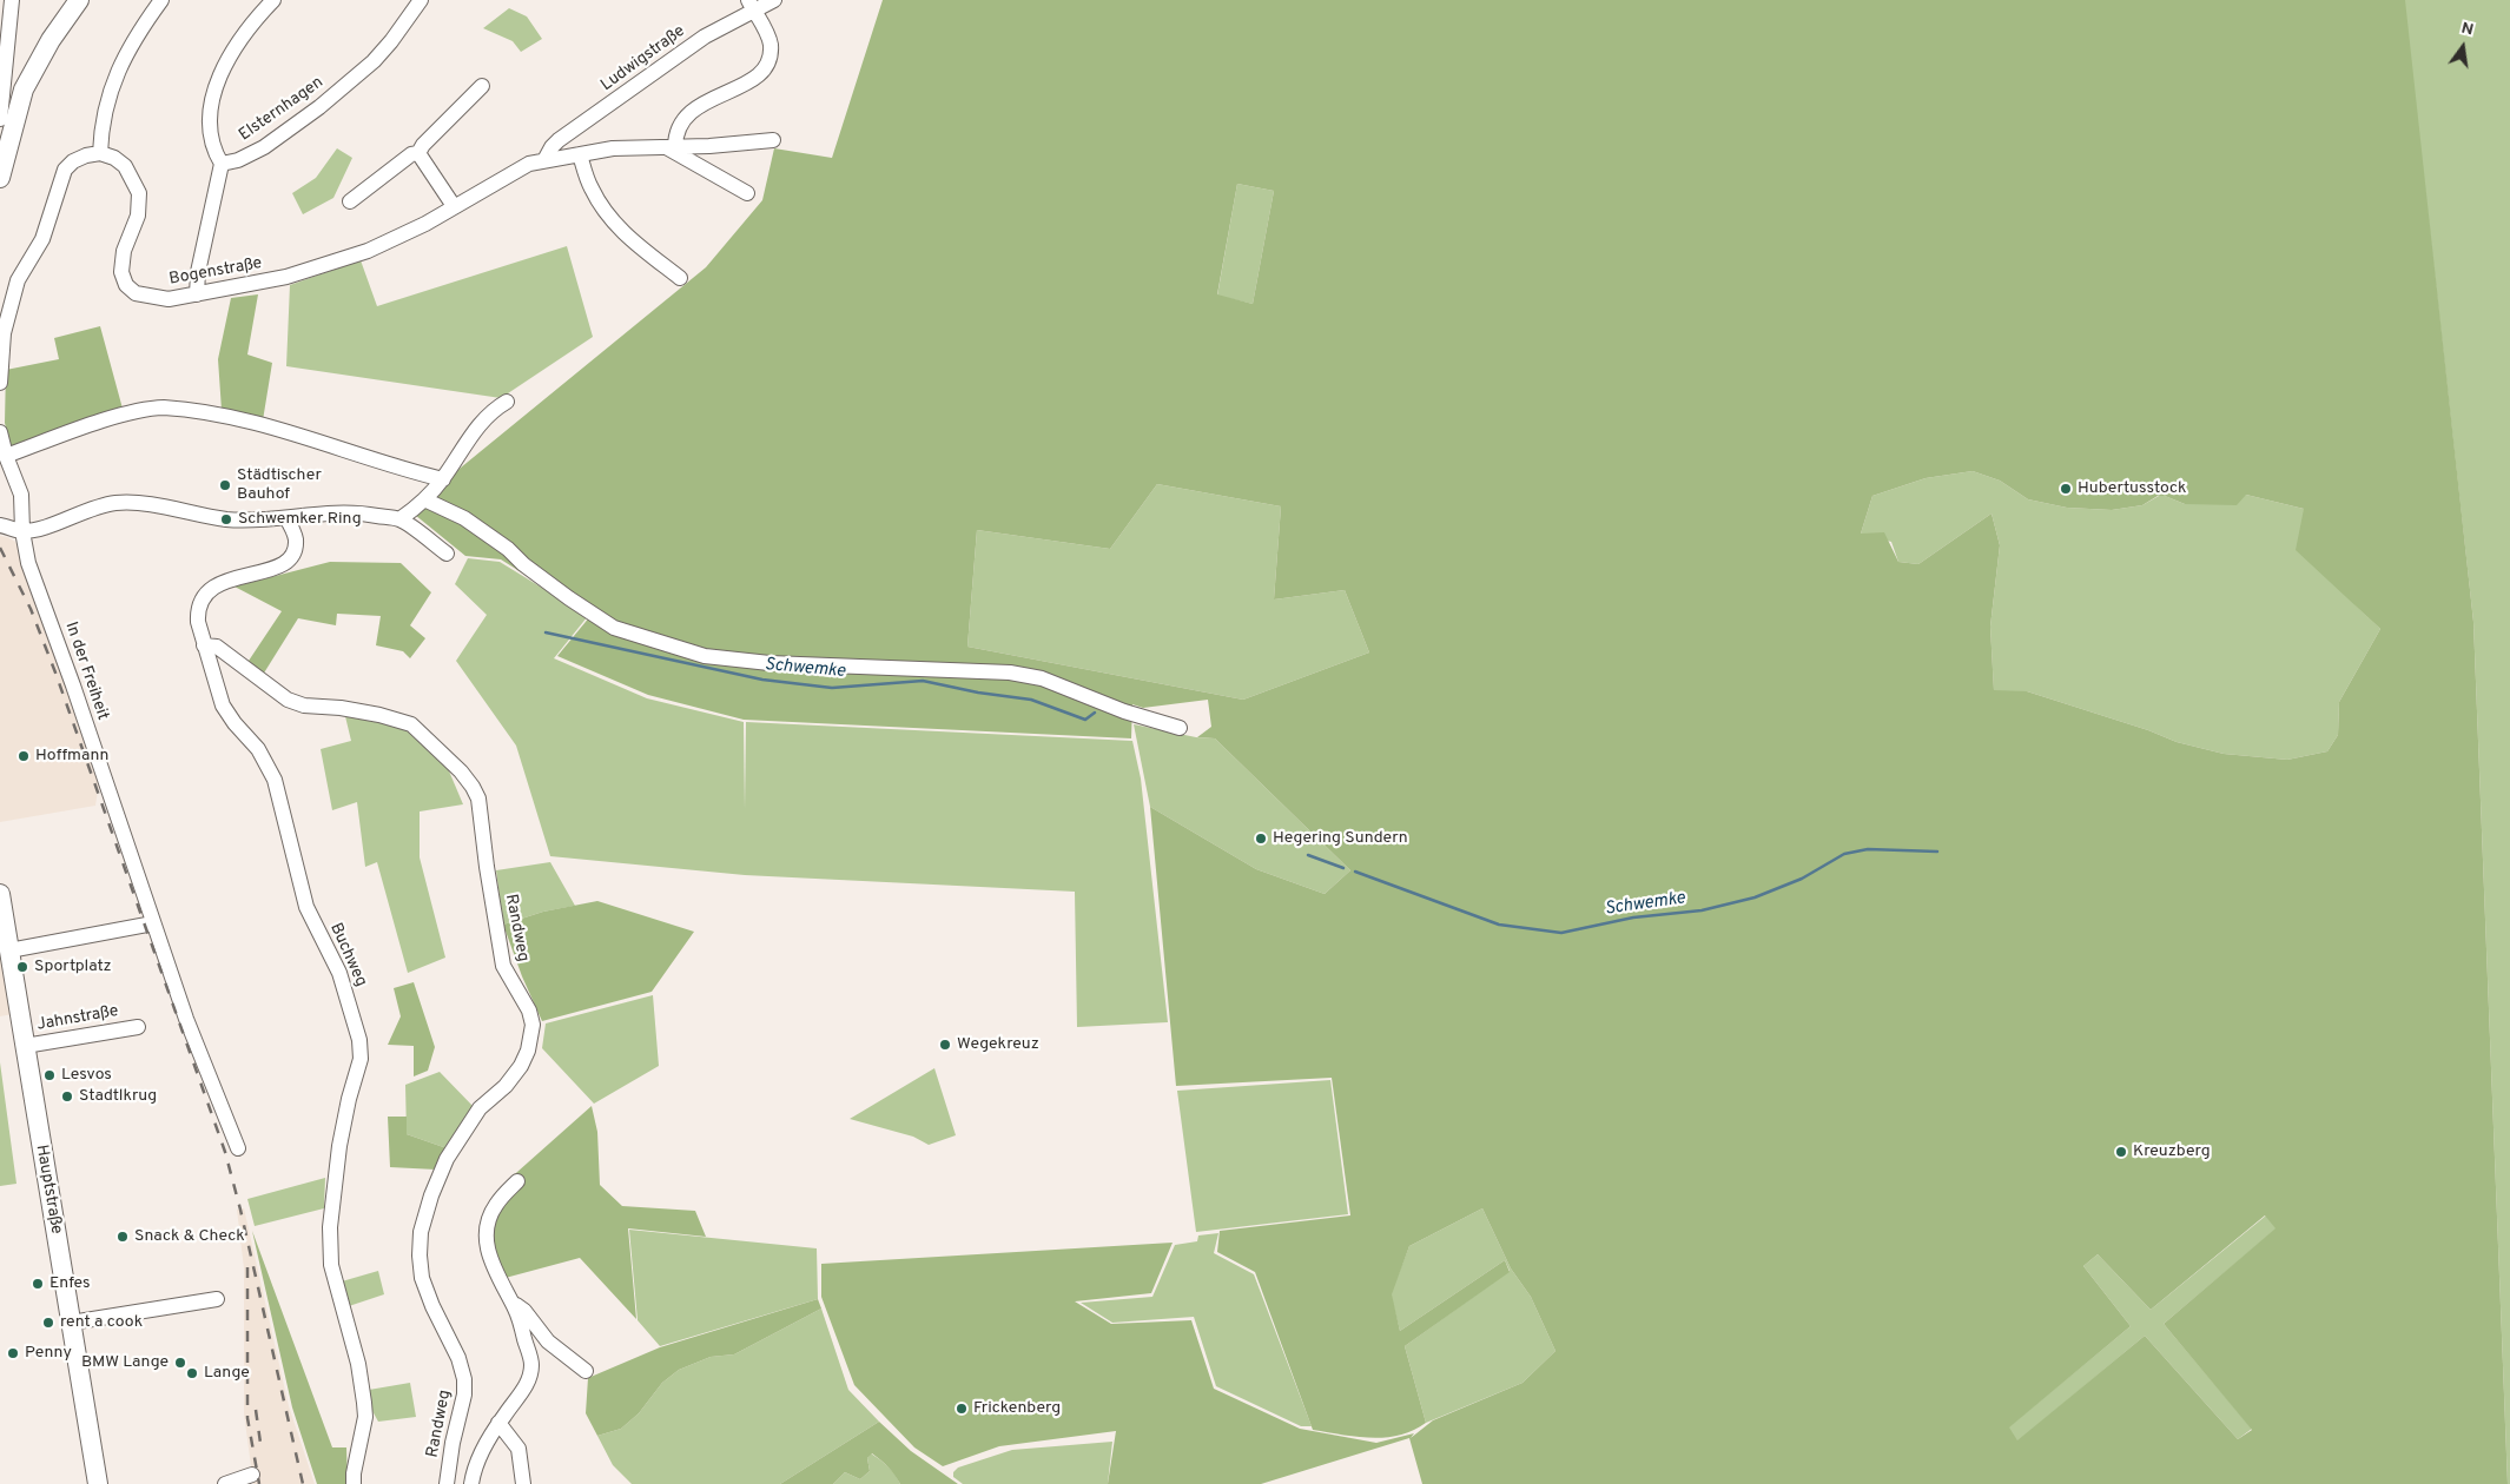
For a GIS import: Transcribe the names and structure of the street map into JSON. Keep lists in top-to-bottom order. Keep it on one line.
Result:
{"streets":{"main road":["Hauptstraße"],"street":["Ludwigstraße","Elsternhagen","Bogenstraße","In der Freiheit","Randweg","Buchweg","Jahnstraße"]},"crossings":[["Ludwigstraße","Bogenstraße"],["Randweg","Buchweg"],["Jahnstraße","Hauptstraße"]],"water":["Schwemke"],"places":["Städtischer Bauhof","Hubertusstock","Schwemker Ring","Hoffmann","Hegering Sundern","Sportplatz","Wegekreuz","Lesvos","Stadtlkrug","Kreuzberg","Snack & Check","Enfes","rent a cook","Penny","BMW Lange","Lange","Frickenberg"],"north":"top"}
